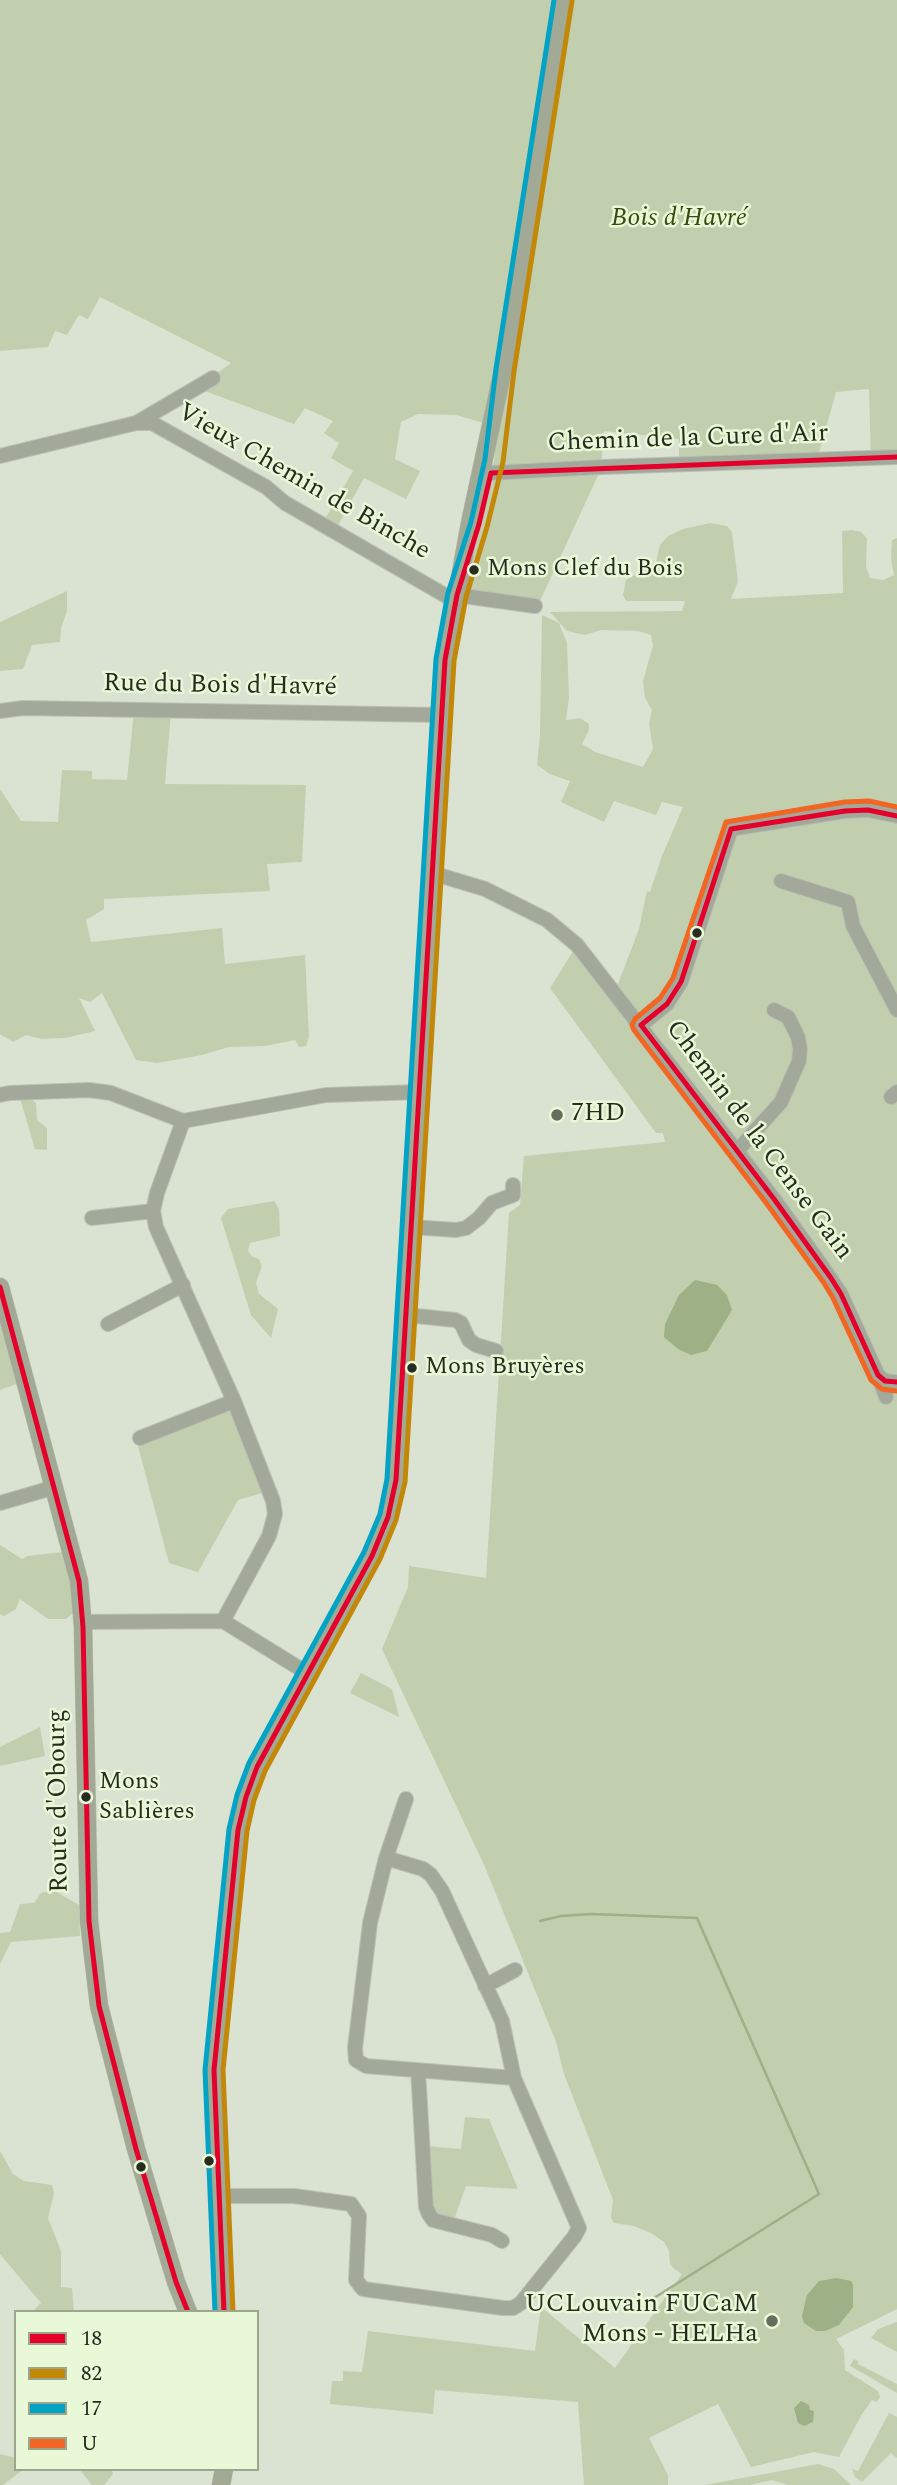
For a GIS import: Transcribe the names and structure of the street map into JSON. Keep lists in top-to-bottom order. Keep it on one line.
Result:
{"streets":{"main road":["Route d'Obourg"],"street":["Chemin de la Cure d'Air","Vieux Chemin de Binche","Rue du Bois d'Havré","Chemin de la Cense Gain"]},"parks":["Bois d'Havré"],"places":["Mons Clef du Bois","7HD","Mons Bruyères","Mons Sablières","UCLouvain FUCaM Mons - HELHa"],"lines":["transit line 17","transit line 82","transit line 18","transit line U"],"legend":["18","82","17","U"]}
